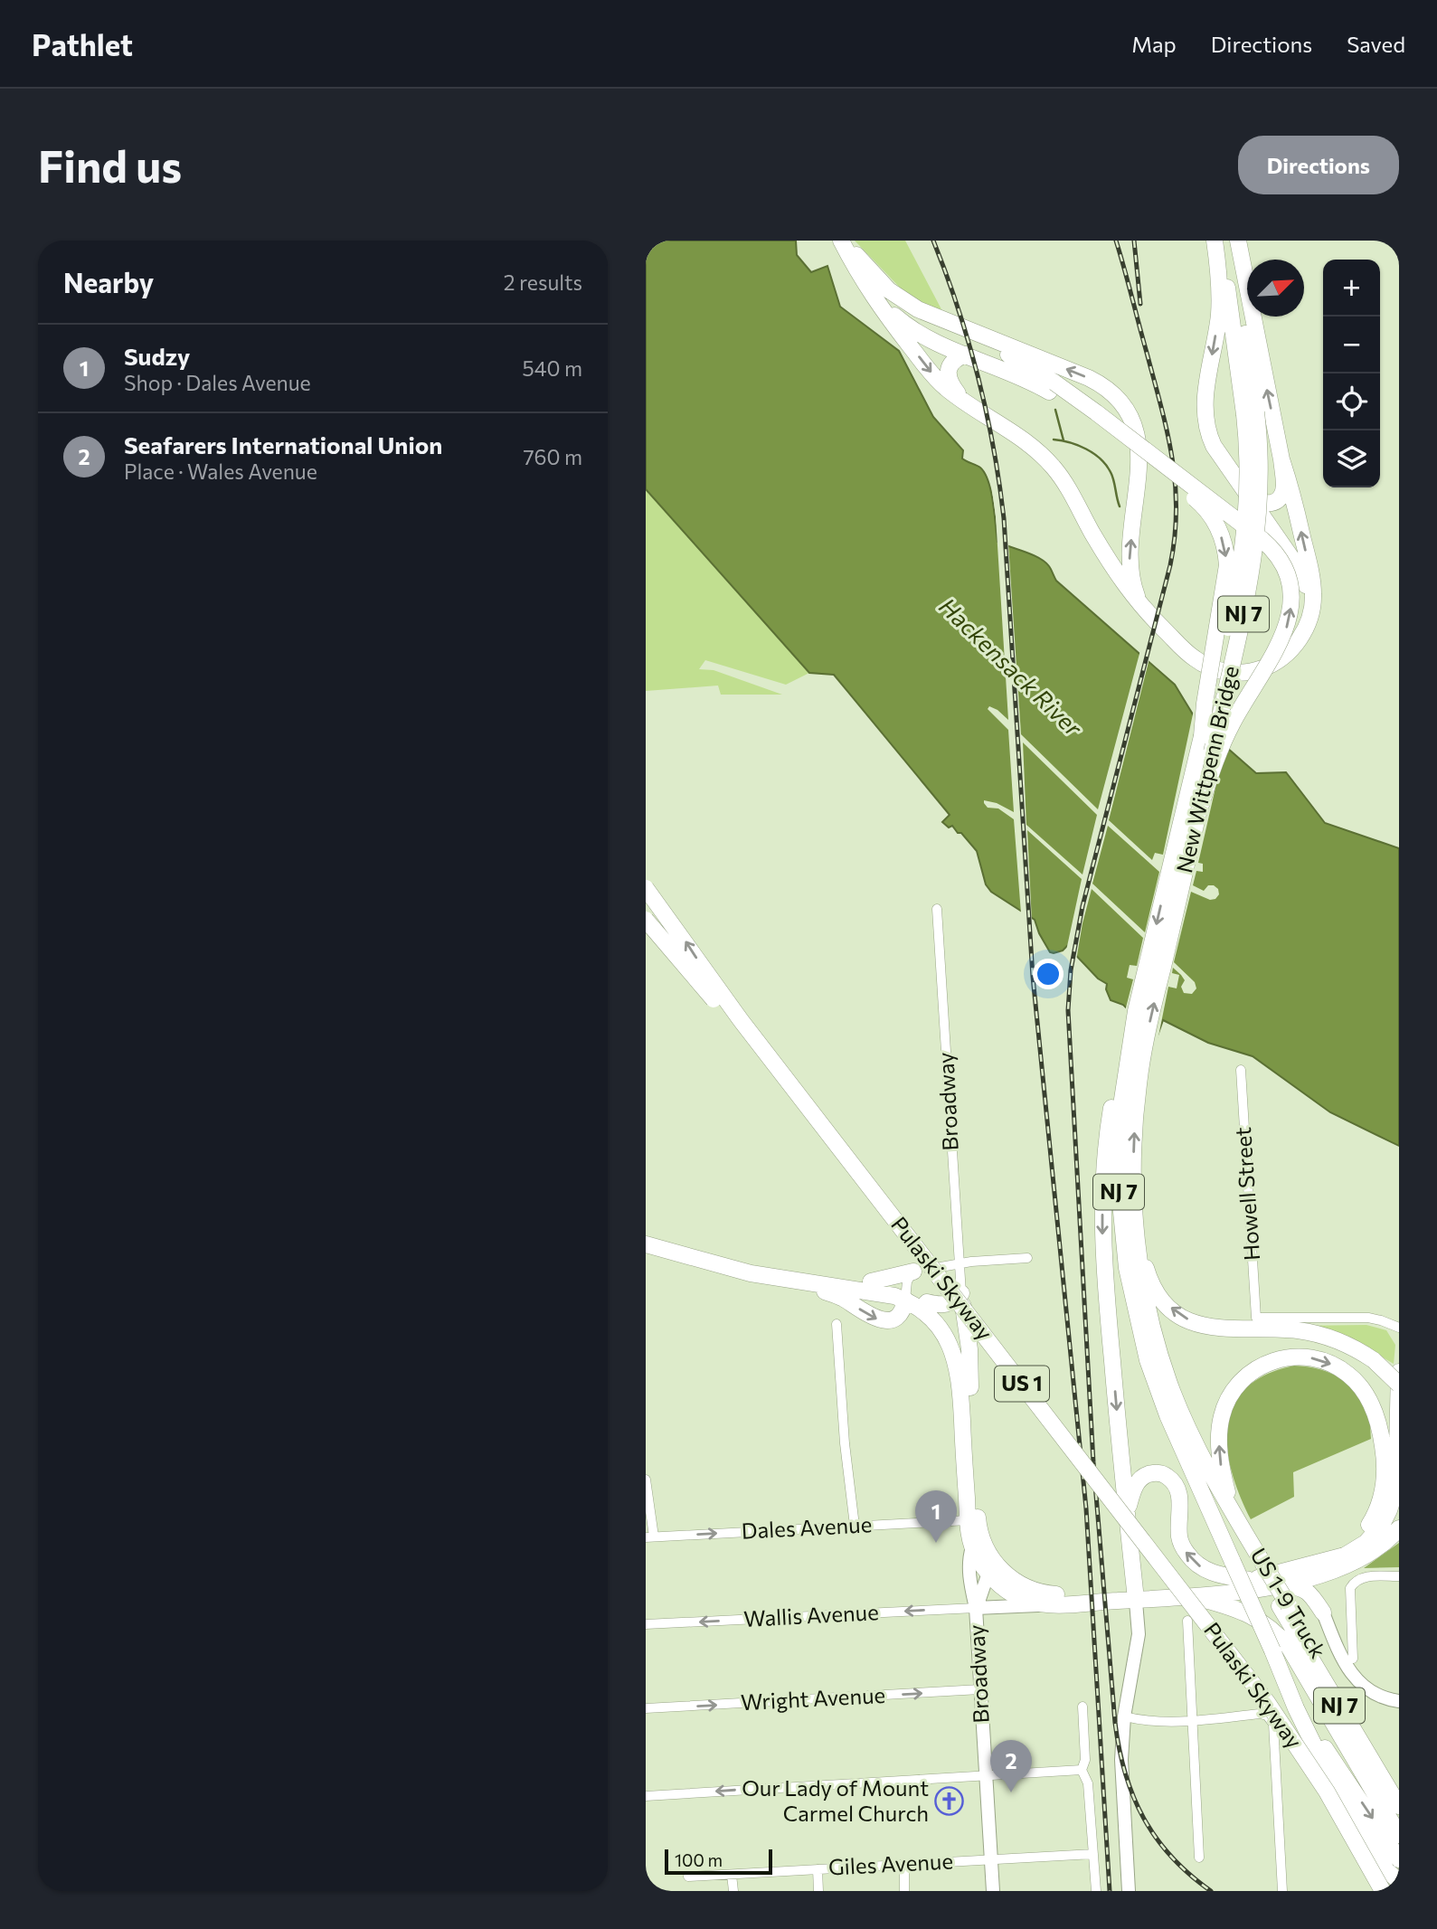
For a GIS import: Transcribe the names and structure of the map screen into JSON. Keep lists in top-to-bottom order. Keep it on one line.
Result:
{"streets":{"highway":["NJ 7","New Wittpenn Bridge","Pulaski Skyway","US 1","US 1-9 Truck"],"street":["Broadway","Howell Street","Dales Avenue","Wallis Avenue","Wright Avenue","Giles Avenue"]},"crossings":[["NJ 7","New Wittpenn Bridge"],["NJ 7","US 1-9 Truck"],["Broadway","Wallis Avenue"],["Broadway","Wright Avenue"],["Broadway","Giles Avenue"]],"one_way":["Dales Avenue","Wallis Avenue","Wright Avenue"],"water":["Hackensack River"],"places":{"church":["Our Lady of Mount Carmel Church"]},"scale_bar":"100 m","north":"top right","page":{"header":"Pathlet","nav":["Map","Directions","Saved"],"buttons":"Directions","title":"Find us","heading":["Nearby","2 results"],"map_buttons":["+","−"],"list":[{"mark":"1","name":"Sudzy","note":"Shop · Dales Avenue","value":"540 m"},{"mark":"2","name":"Seafarers International Union","note":"Place · Wales Avenue","value":"760 m"}],"pins":["1","2"],"scale":"100 m"}}
